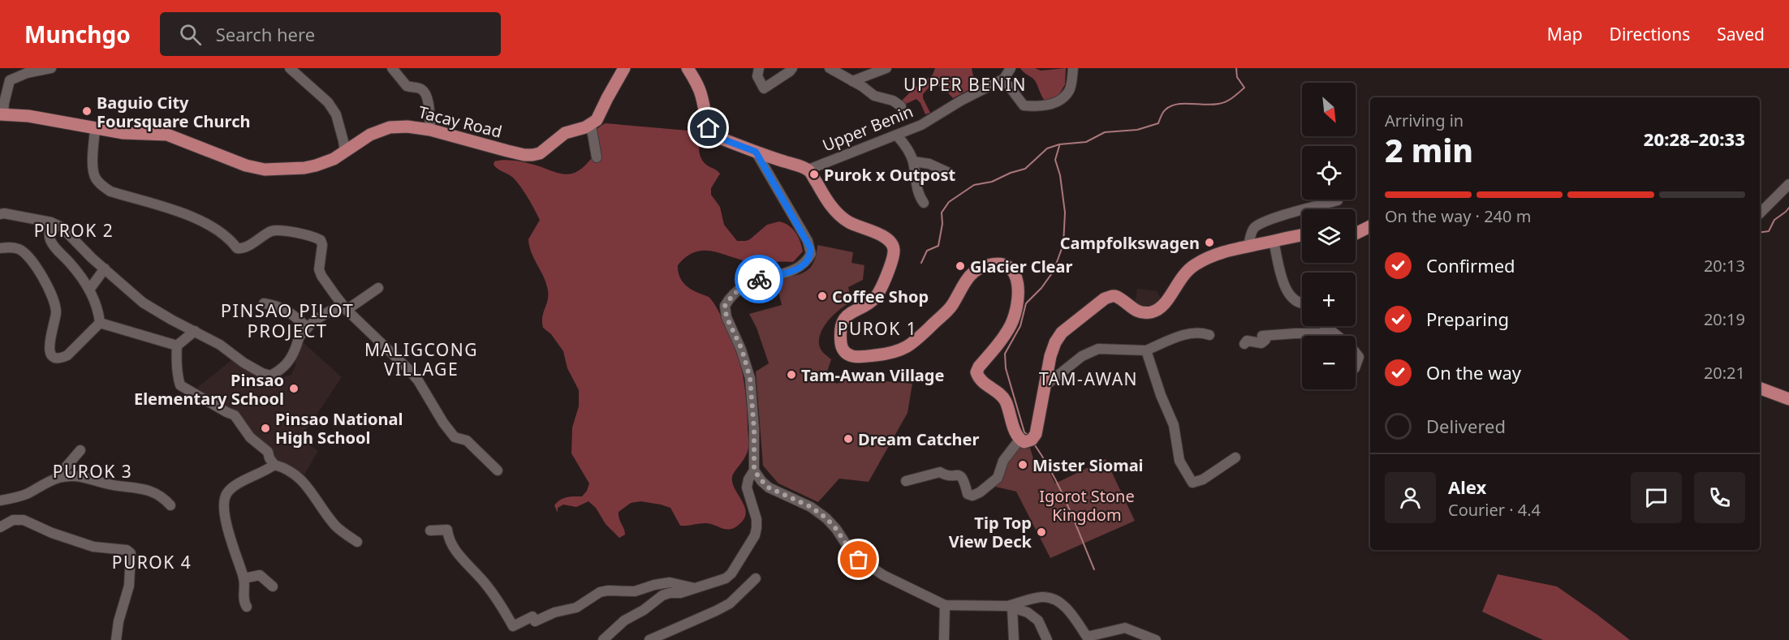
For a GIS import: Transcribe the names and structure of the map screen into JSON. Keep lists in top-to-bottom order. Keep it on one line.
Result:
{"streets":{"main road":["Tacay Road"],"street":["Upper Benin"]},"districts":["UPPER BENIN","PUROK 2","PINSAO PILOT PROJECT","PUROK 1","MALIGCONG VILLAGE","TAM-AWAN","PUROK 3","PUROK 4"],"parks":["Igorot Stone Kingdom"],"places":["Baguio City Foursquare Church","Purok x Outpost","Campfolkswagen","Glacier Clear","Coffee Shop","Tam-Awan Village","Pinsao Elementary School","Pinsao National High School","Dream Catcher","Mister Siomai","Tip Top View Deck"],"north":"bottom right","page":{"header":"Munchgo","search":"Search here","nav":["Map","Directions","Saved"],"map_buttons":["+","−"],"heading":["2 min","Arriving in","20:28–20:33"],"panel":["Alex","Courier · 4.4"],"bar":"On the way · 240 m","list":[["Confirmed","20:13"],["Preparing","20:19"],["On the way","20:21"],"Delivered"]}}
